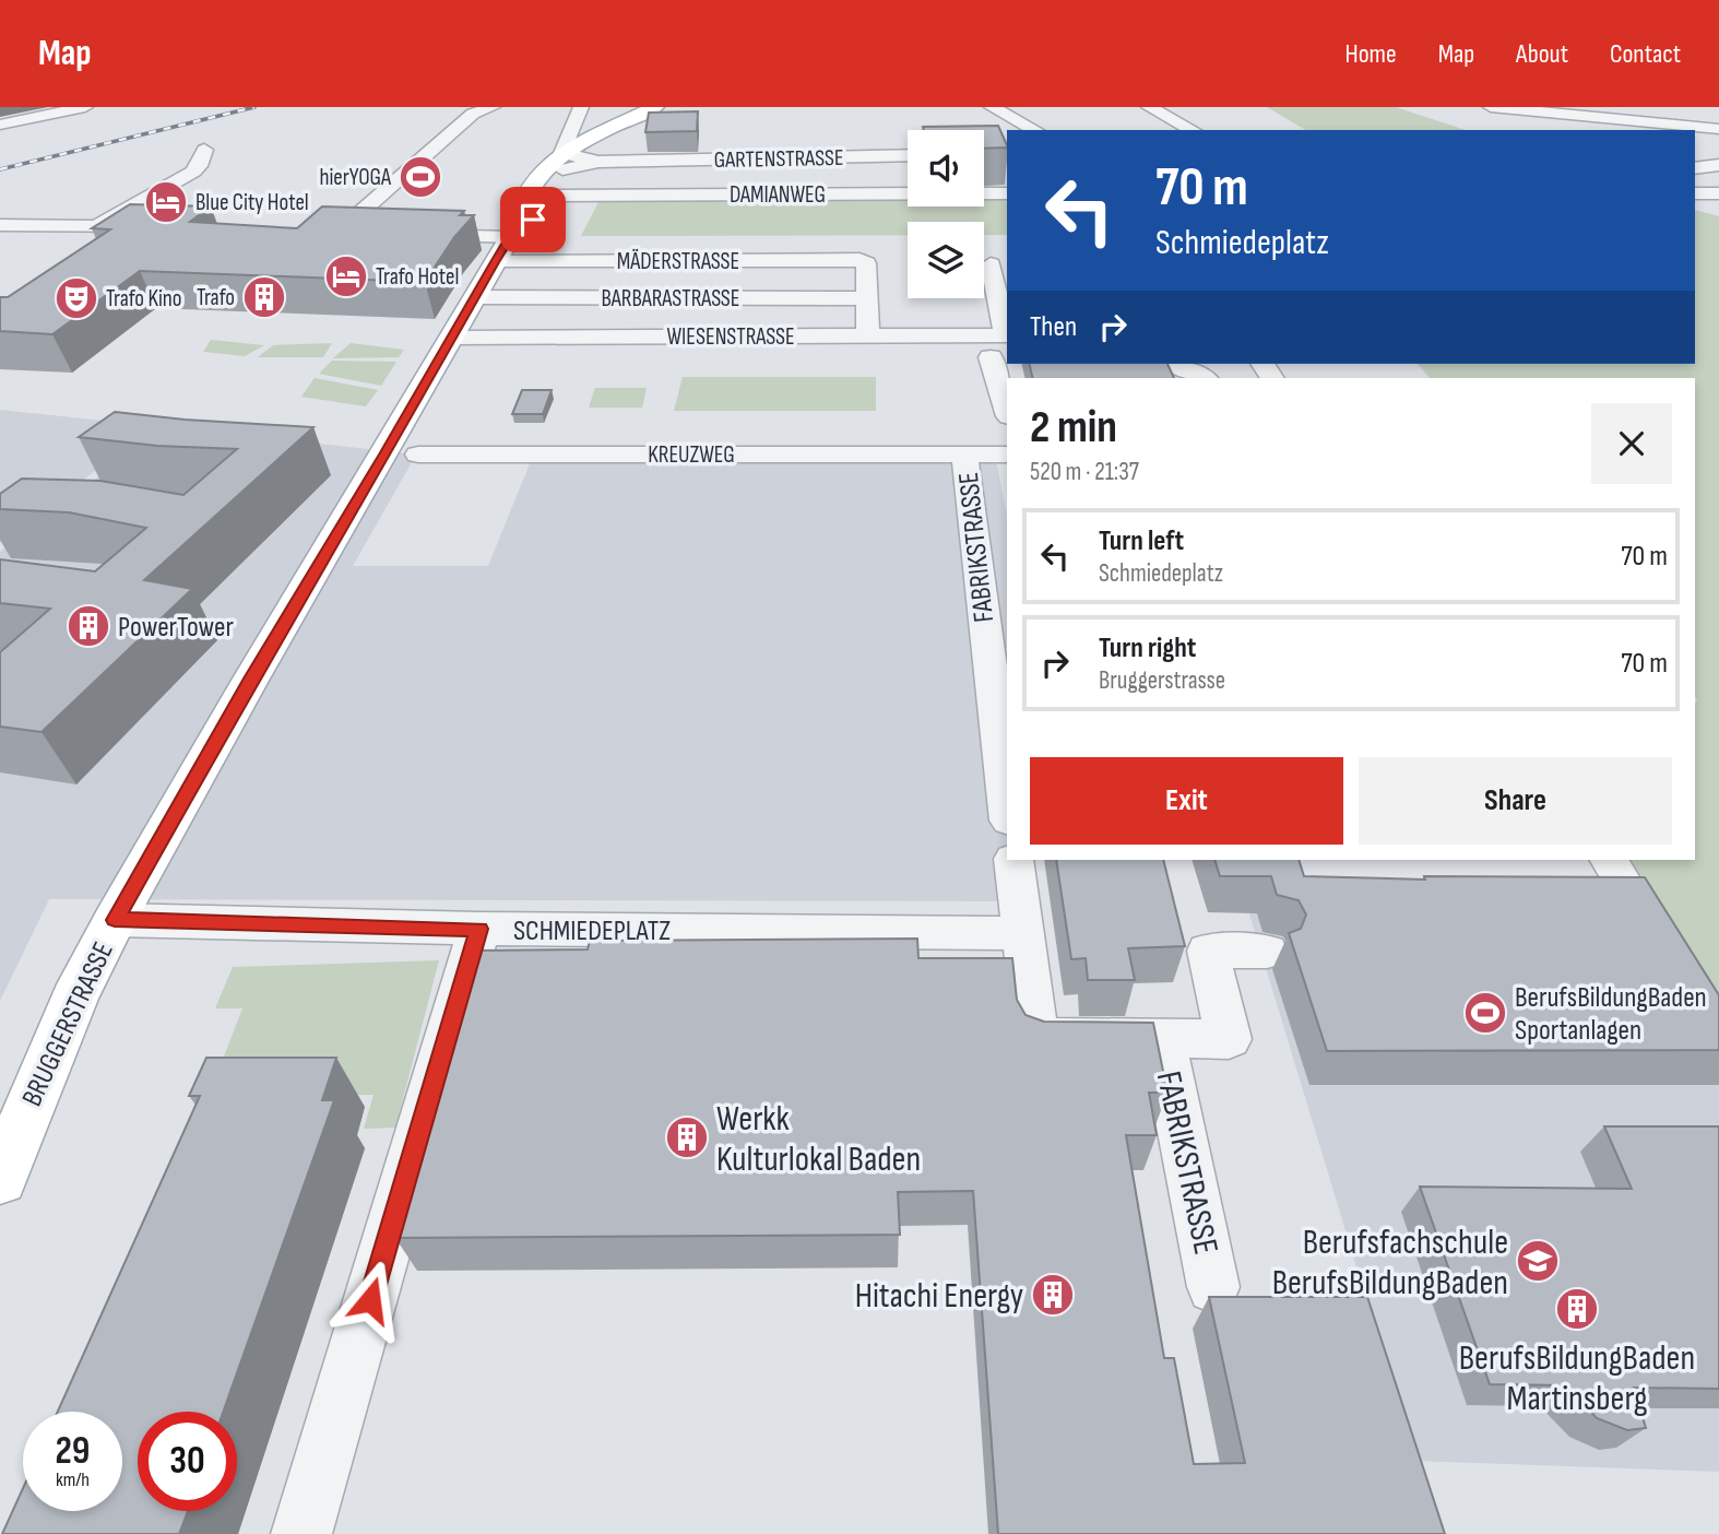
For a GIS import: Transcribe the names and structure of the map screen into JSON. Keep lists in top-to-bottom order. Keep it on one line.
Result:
{"streets":{"main road":["BRUGGERSTRASSE"],"street":["GARTENSTRASSE","DAMIANWEG","MÄDERSTRASSE","BARBARASTRASSE","WIESENSTRASSE","KREUZWEG","FABRIKSTRASSE","SCHMIEDEPLATZ"]},"crossings":[["GARTENSTRASSE","BRUGGERSTRASSE"],["DAMIANWEG","BRUGGERSTRASSE"],["MÄDERSTRASSE","BARBARASTRASSE"],["MÄDERSTRASSE","BRUGGERSTRASSE"],["BARBARASTRASSE","BRUGGERSTRASSE"],["WIESENSTRASSE","BRUGGERSTRASSE"],["KREUZWEG","FABRIKSTRASSE"],["FABRIKSTRASSE","SCHMIEDEPLATZ"],["SCHMIEDEPLATZ","BRUGGERSTRASSE"]],"places":{"sports":["hierYOGA","BerufsBildungBaden Sportanlagen"],"hotel":["Blue City Hotel","Trafo Hotel"],"building":["Trafo","PowerTower","Werkk Kulturlokal Baden","Hitachi Energy","BerufsBildungBaden Martinsberg"],"theatre":["Trafo Kino"],"school or university":["Berufsfachschule BerufsBildungBaden"]},"page":{"header":"Map","nav":["Home","Map","About","Contact"],"turn":["70 m","Schmiedeplatz"],"then":"Then","heading":["2 min","520 m · 21:37"],"list":[{"name":"Turn left","note":"Schmiedeplatz","value":"70 m"},{"name":"Turn right","note":"Bruggerstrasse","value":"70 m"}],"buttons":["Exit","Share"],"speed":"29 km/h","limit":"30"}}
